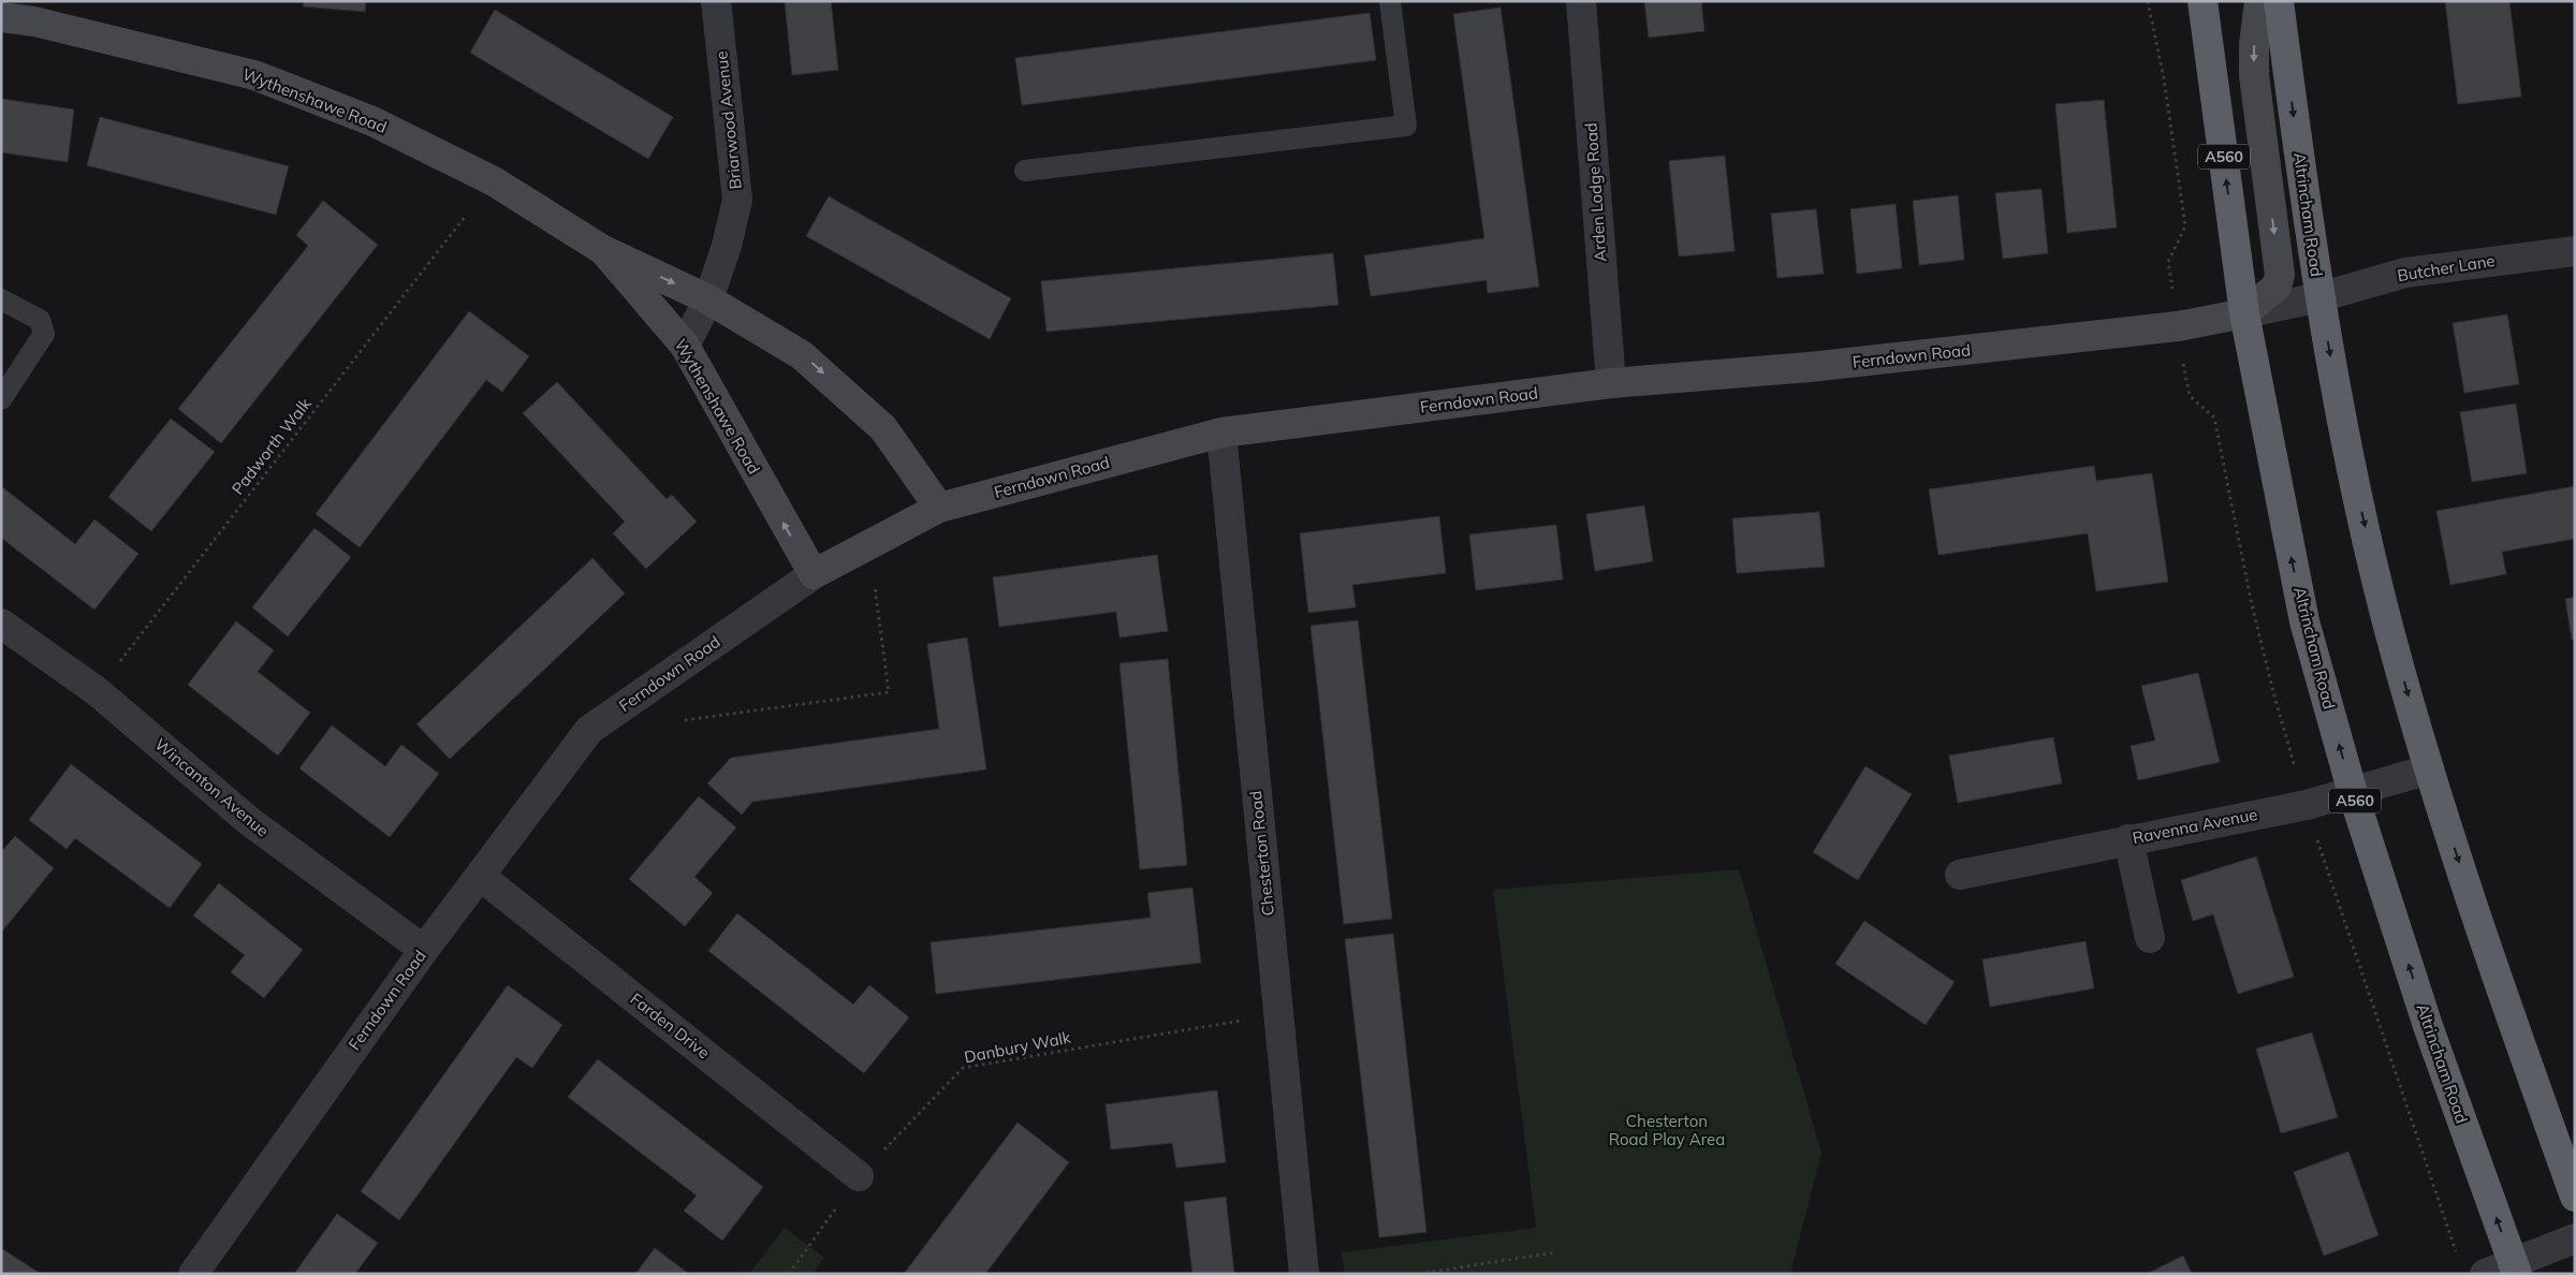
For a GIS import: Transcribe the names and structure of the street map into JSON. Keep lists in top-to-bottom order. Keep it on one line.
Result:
{"streets":{"highway":["A560","Altrincham Road"],"main road":["Wythenshawe Road","Ferndown Road"],"street":["Briarwood Avenue","Arden Lodge Road","Butcher Lane","Wincanton Avenue","Ravenna Avenue","Chesterton Road","Farden Drive"],"path":["Padworth Walk","Danbury Walk"]},"crossings":[["Wythenshawe Road","Briarwood Avenue"],["Wythenshawe Road","Ferndown Road"],["Arden Lodge Road","Ferndown Road"],["Altrincham Road","Butcher Lane"],["Altrincham Road","Ferndown Road"],["Altrincham Road","Ravenna Avenue"],["Butcher Lane","Ferndown Road"],["Ferndown Road","Wincanton Avenue"],["Ferndown Road","Chesterton Road"],["Ferndown Road","Farden Drive"],["Padworth Walk","Wincanton Avenue"],["Chesterton Road","Danbury Walk"],["Farden Drive","Danbury Walk"]],"parks":["Chesterton Road Play Area"]}
